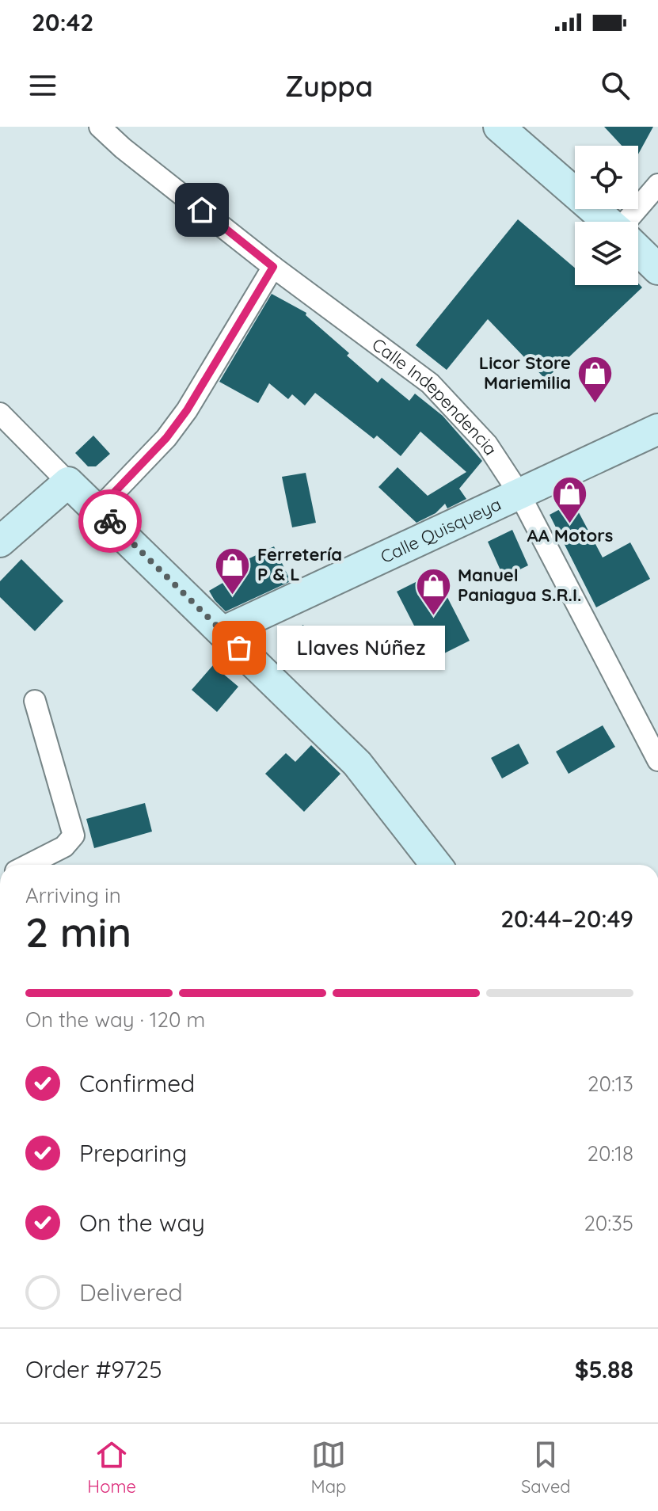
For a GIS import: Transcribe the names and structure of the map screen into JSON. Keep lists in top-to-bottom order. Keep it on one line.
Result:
{"streets":{"street":["Calle Independencia","Calle Quisqueya"]},"crossings":[["Calle Independencia","Calle Quisqueya"]],"places":{"shop":["Licor Store Mariemilia","AA Motors","Ferretería P & L","Manuel Paniagua S.R.I."],"other":["Llaves Núñez"]},"page":{"status":"20:42","header":"Zuppa","bubble":"Llaves Núñez","heading":["2 min","Arriving in","20:44–20:49"],"panel":["Order #9725","$5.88"],"bar":"On the way · 120 m","list":[["Confirmed","20:13"],["Preparing","20:18"],["On the way","20:35"],"Delivered"],"tabs":["Home","Map","Saved"]}}
